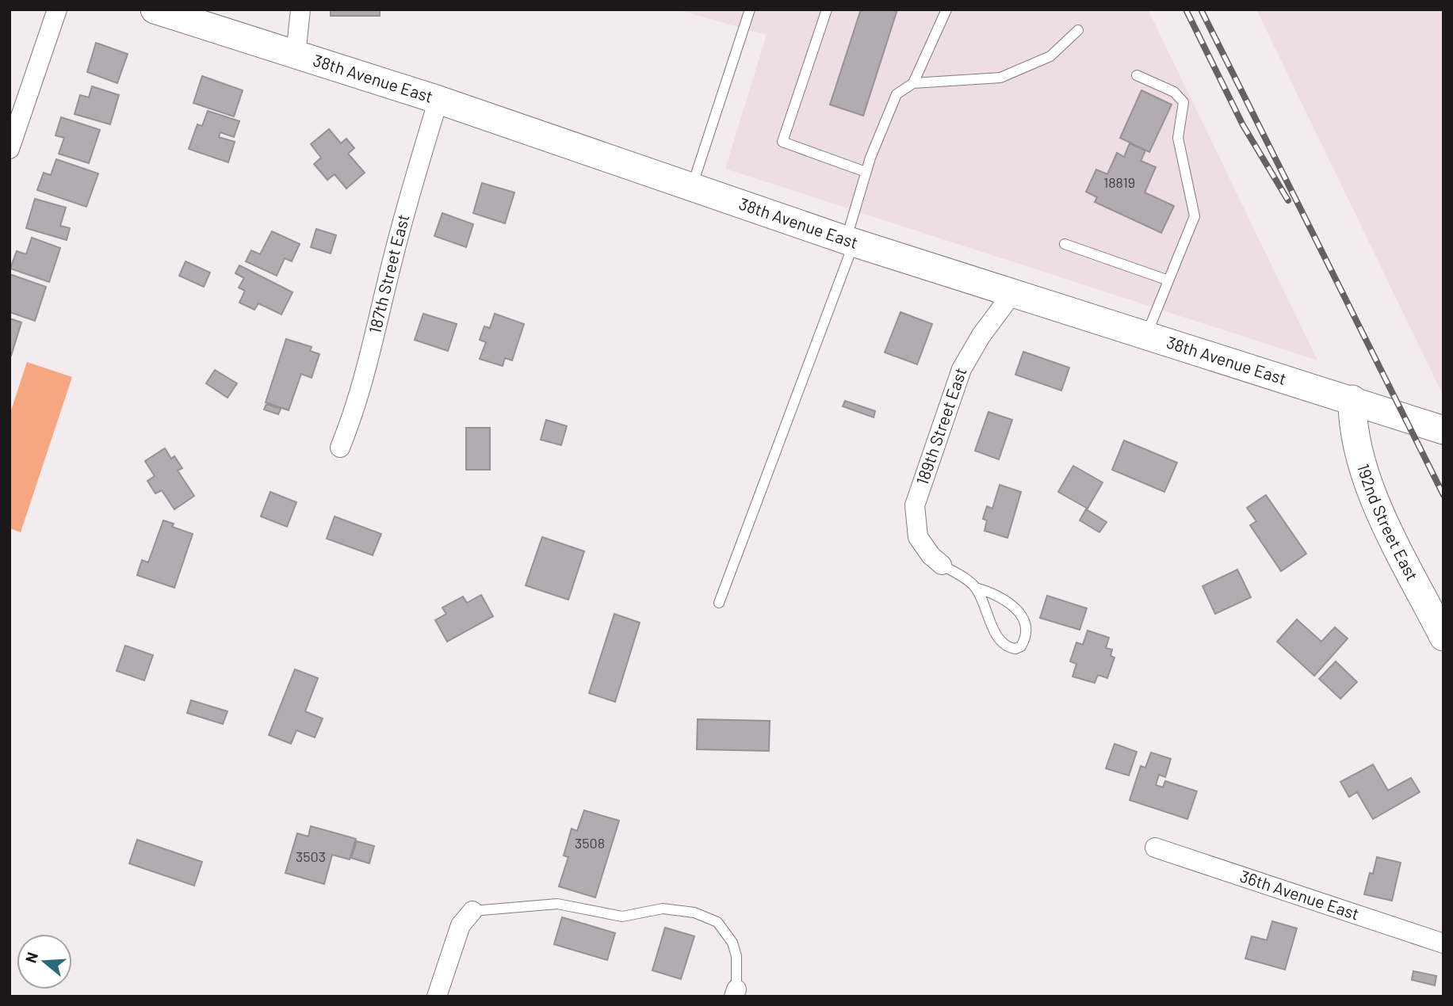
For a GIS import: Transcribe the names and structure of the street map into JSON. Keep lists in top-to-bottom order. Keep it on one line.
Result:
{"streets":{"street":["38th Avenue East","187th Street East","189th Street East","192nd Street East","36th Avenue East"]},"crossings":[["38th Avenue East","187th Street East"],["38th Avenue East","189th Street East"],["38th Avenue East","192nd Street East"]],"house_numbers":["18819","3508","3503"],"north":"left"}
